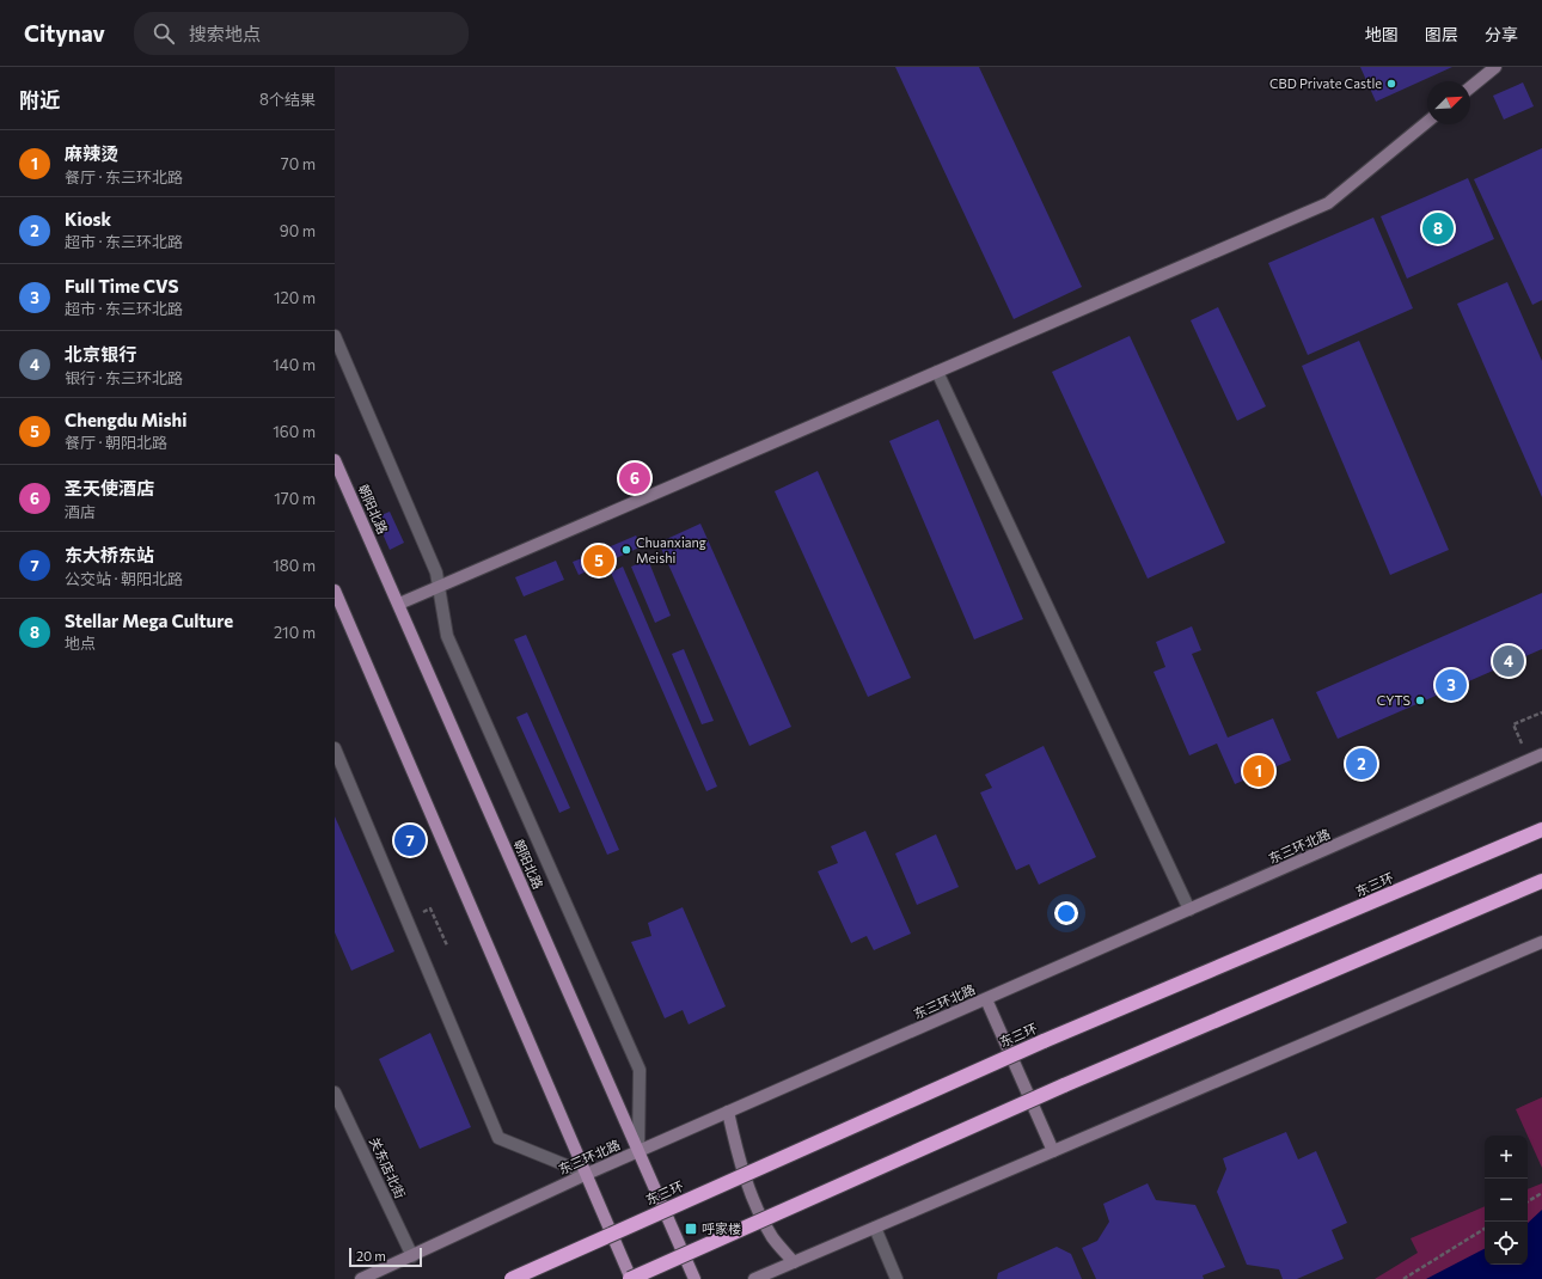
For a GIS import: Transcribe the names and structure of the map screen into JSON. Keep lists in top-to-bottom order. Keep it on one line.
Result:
{"streets":{"highway":["东三环"],"main road":["朝阳北路"],"street":["东三环北路","关东店北街"]},"crossings":[["朝阳北路","东三环北路"],["东三环北路","关东店北街"]],"places":{"other":["CBD Private Castle","Chuanxiang Meishi","CYTS"],"transit":["呼家楼"]},"scale_bar":"20 m","north":"top right","page":{"header":"Citynav","search":"搜索地点","nav":["地图","图层","分享"],"heading":["附近","8个结果"],"list":[{"mark":"1","name":"麻辣烫","note":"餐厅 · 东三环北路","value":"70 m"},{"mark":"2","name":"Kiosk","note":"超市 · 东三环北路","value":"90 m"},{"mark":"3","name":"Full Time CVS","note":"超市 · 东三环北路","value":"120 m"},{"mark":"4","name":"北京银行","note":"银行 · 东三环北路","value":"140 m"},{"mark":"5","name":"Chengdu Mishi","note":"餐厅 · 朝阳北路","value":"160 m"},{"mark":"6","name":"圣天使酒店","note":"酒店","value":"170 m"},{"mark":"7","name":"东大桥东站","note":"公交站 · 朝阳北路","value":"180 m"},{"mark":"8","name":"Stellar Mega Culture","note":"地点","value":"210 m"}],"pins":["8","6","5","4","3","2","1","7"],"map_buttons":["+","−"],"scale":"20 m"}}
